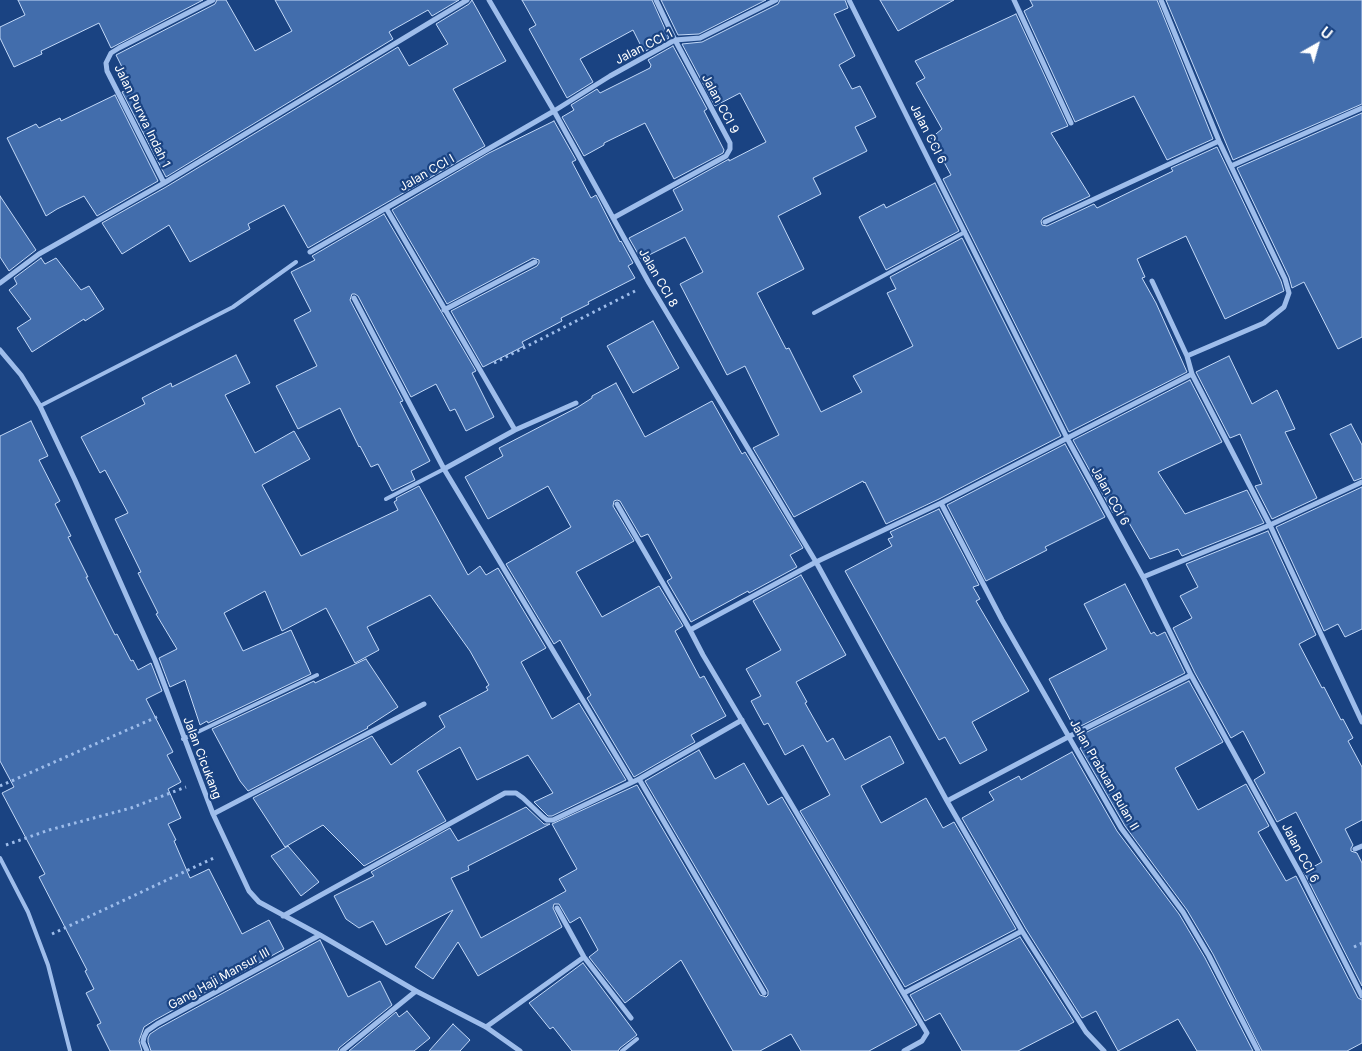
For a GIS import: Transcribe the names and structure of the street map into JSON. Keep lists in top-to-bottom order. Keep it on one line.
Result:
{"streets":{"street":["Jalan CCI 1","Jalan CCI 9","Jalan Purwa Indah 1","Jalan CCI 6","Jalan CCI I","Jalan CCI 8","Jalan Cicukang","Jalan Prabuan Bulan II","Gang Haji Mansur III"]},"crossings":[["Jalan CCI 1","Jalan CCI 9"],["Jalan CCI 1","Jalan CCI I"],["Jalan CCI 1","Jalan CCI 8"],["Jalan CCI 9","Jalan CCI 8"],["Jalan CCI I","Jalan CCI 8"],["Jalan Cicukang","Gang Haji Mansur III"]],"north":"top right"}
